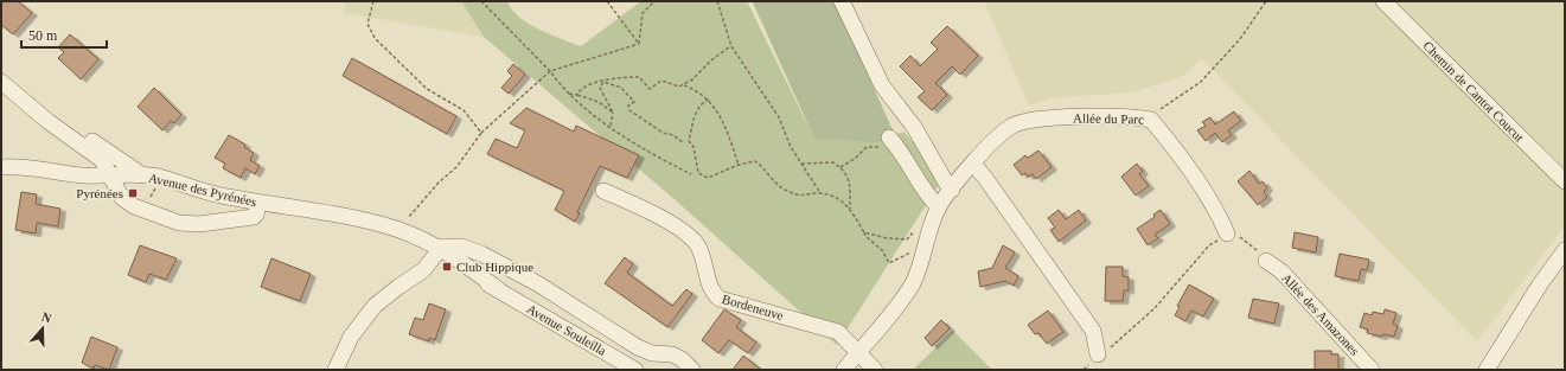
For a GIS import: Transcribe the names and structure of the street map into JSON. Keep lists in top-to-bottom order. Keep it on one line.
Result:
{"streets":{"street":["Chemin de Cantot Coucut","Allée du Parc","Avenue des Pyrénées","Bordeneuve","Allée des Amazones","Avenue Souleilla"]},"crossings":[["Allée du Parc","Bordeneuve"],["Avenue des Pyrénées","Avenue Souleilla"]],"places":{"transit":["Pyrénées","Club Hippique"]},"scale_bar":"50 m","north":"top"}
